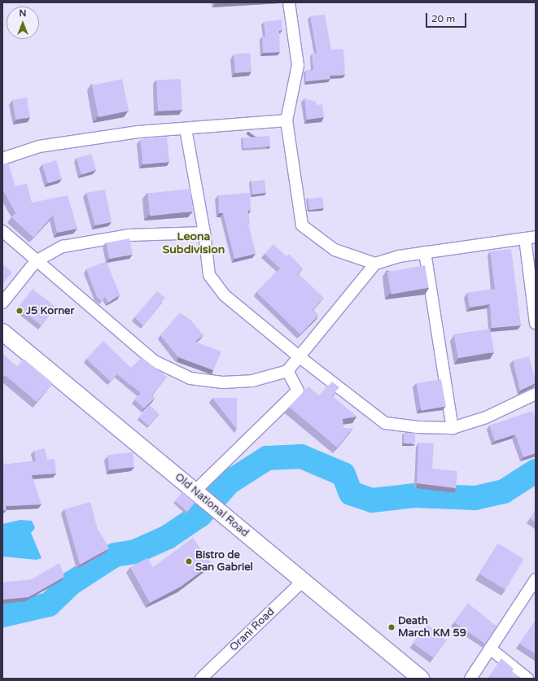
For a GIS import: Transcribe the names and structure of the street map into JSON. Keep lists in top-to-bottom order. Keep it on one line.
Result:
{"streets":{"main road":["Old National Road"],"street":["Orani Road"]},"crossings":[["Old National Road","Orani Road"]],"districts":["Leona Subdivision"],"places":["J5 Korner","Bistro de San Gabriel","Death March KM 59"],"scale_bar":"20 m","north":"top"}
